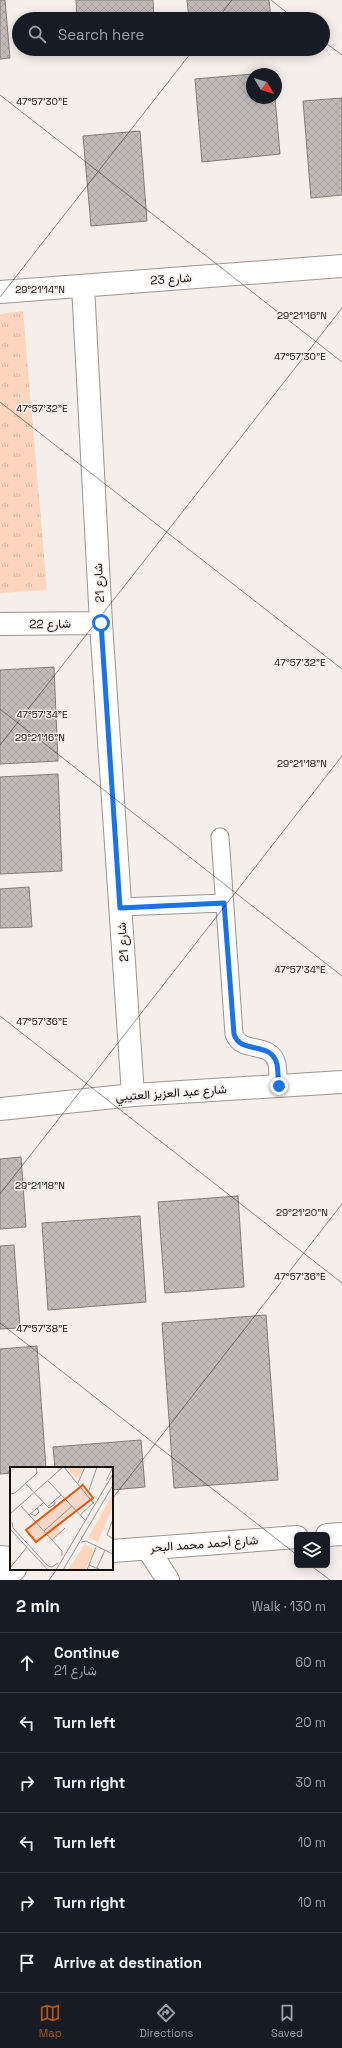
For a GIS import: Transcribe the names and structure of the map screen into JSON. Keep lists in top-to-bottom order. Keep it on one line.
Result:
{"streets":{"street":["شارع 23","شارع 21","شارع 22","شارع عبد العزيز العتيبي","شارع أحمد محمد البحر"]},"crossings":[["شارع 23","شارع 21"],["شارع 21","شارع 22"],["شارع 21","شارع عبد العزيز العتيبي"]],"north":"bottom right","page":{"search":"Search here","heading":["2 min","Walk · 130 m"],"list":[["Continue","شارع 21","60 m"],["Turn left","20 m"],["Turn right","30 m"],["Turn left","10 m"],["Turn right","10 m"],"Arrive at destination"],"nav":["Map","Directions","Saved"]},"coordinates":["47°57'30\"E","29°21'14\"N","29°21'16\"N","47°57'32\"E","47°57'34\"E","29°21'18\"N","47°57'36\"E","29°21'20\"N","47°57'38\"E"]}
